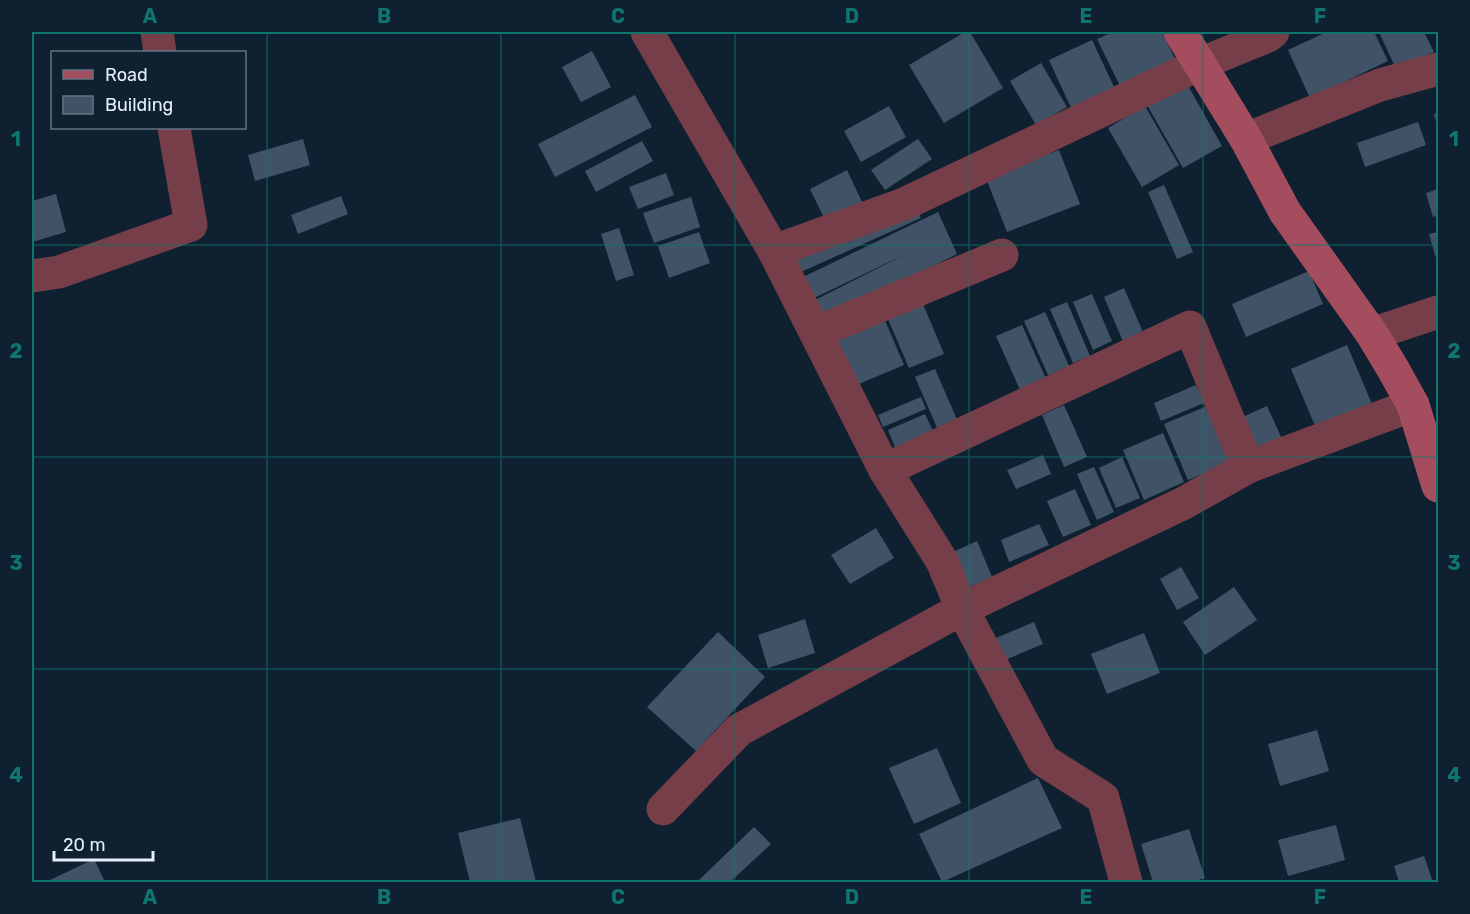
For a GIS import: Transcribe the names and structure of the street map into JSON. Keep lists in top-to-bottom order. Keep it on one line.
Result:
{"legend":["Road","Building"],"scale_bar":"20 m","grid":{"columns":["A","B","C","D","E","F"],"rows":["1","2","3","4"]}}
